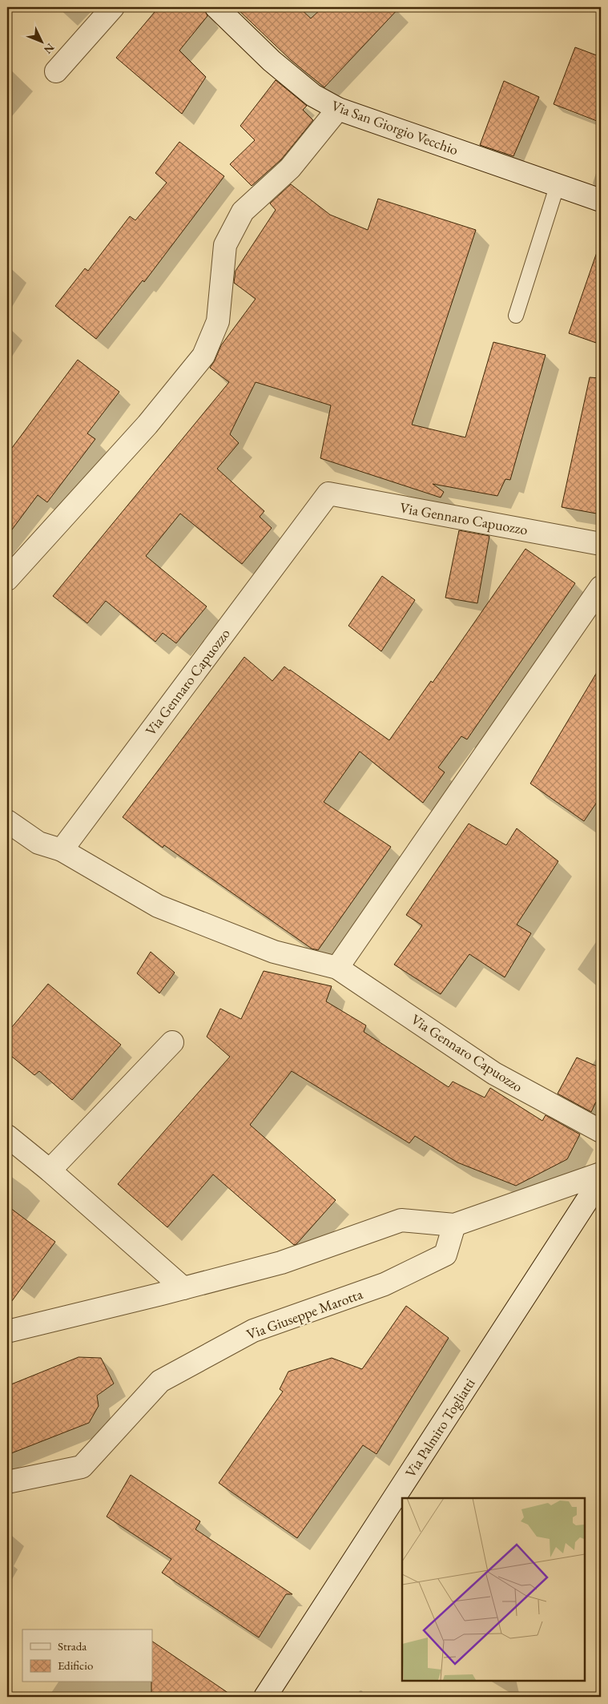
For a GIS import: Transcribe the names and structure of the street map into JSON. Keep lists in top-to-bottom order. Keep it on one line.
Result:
{"streets":{"street":["Via San Giorgio Vecchio","Via Gennaro Capuozzo","Via Giuseppe Marotta","Via Palmiro Togliatti"]},"legend":["Strada","Edificio"],"north":"bottom right"}
